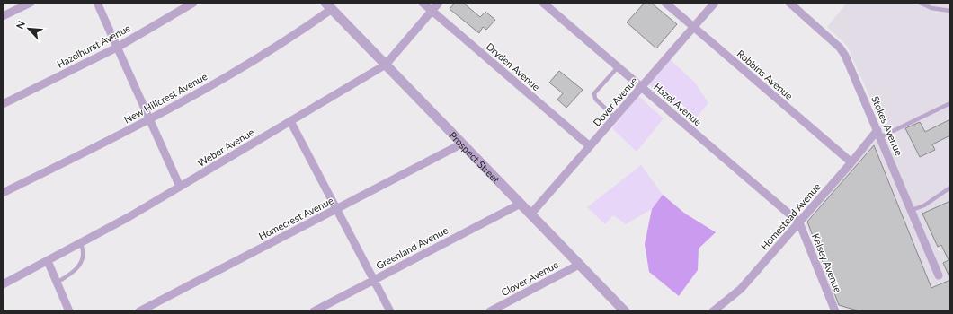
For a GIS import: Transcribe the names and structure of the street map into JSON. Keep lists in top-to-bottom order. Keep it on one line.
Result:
{"streets":{"street":["Hazelhurst Avenue","Dryden Avenue","Robbins Avenue","New Hillcrest Avenue","Dover Avenue","Hazel Avenue","Stokes Avenue","Weber Avenue","Prospect Street","Homestead Avenue","Homecrest Avenue","Greenland Avenue","Kelsey Avenue","Clover Avenue"]},"crossings":[["Dryden Avenue","Dover Avenue"],["Dryden Avenue","Weber Avenue"],["Robbins Avenue","Dover Avenue"],["Robbins Avenue","Homestead Avenue"],["New Hillcrest Avenue","Prospect Street"],["Dover Avenue","Hazel Avenue"],["Dover Avenue","Prospect Street"],["Hazel Avenue","Homestead Avenue"],["Hazel Avenue","Kelsey Avenue"],["Stokes Avenue","Homestead Avenue"],["Weber Avenue","Prospect Street"],["Prospect Street","Homecrest Avenue"],["Prospect Street","Greenland Avenue"],["Prospect Street","Clover Avenue"],["Homestead Avenue","Kelsey Avenue"]],"north":"top left"}
